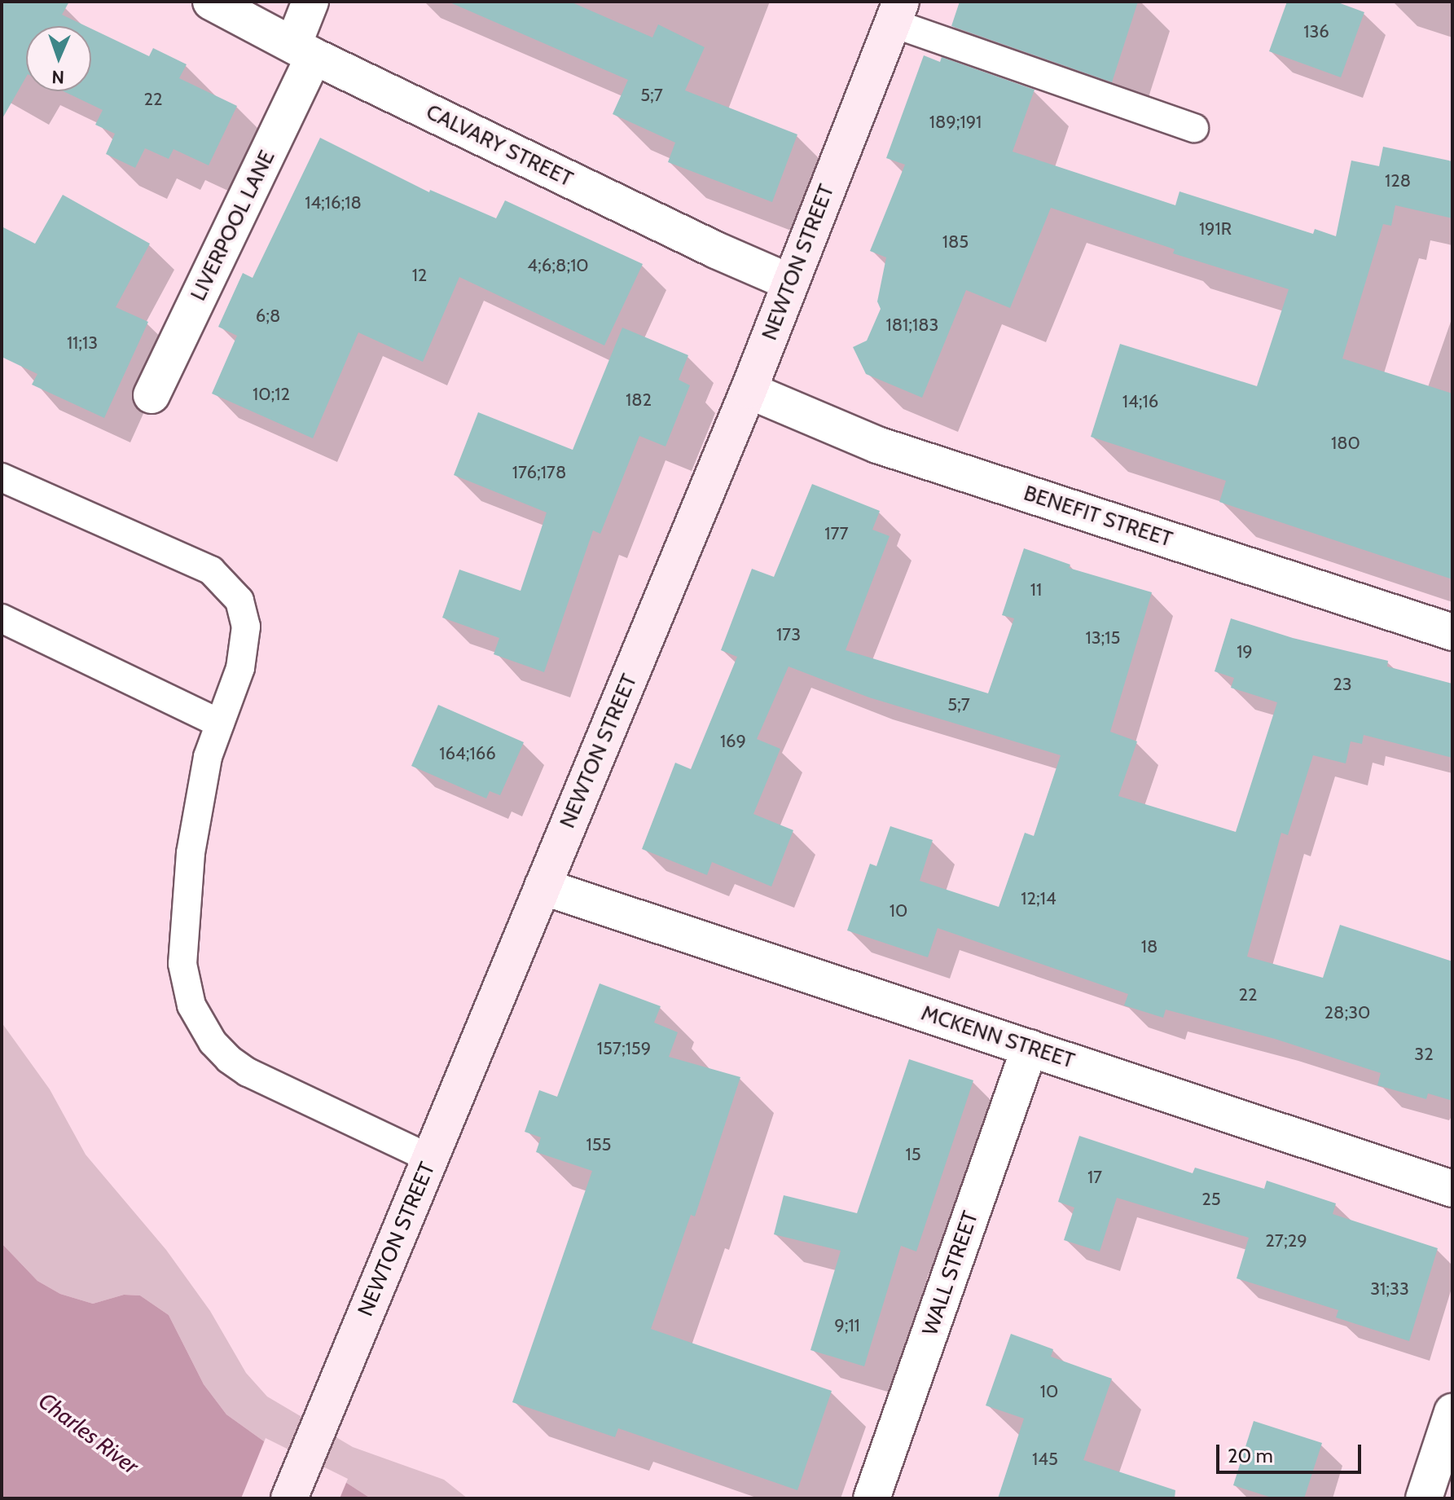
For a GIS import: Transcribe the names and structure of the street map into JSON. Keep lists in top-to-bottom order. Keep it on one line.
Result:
{"streets":{"main road":["NEWTON STREET"],"street":["CALVARY STREET","LIVERPOOL LANE","BENEFIT STREET","MCKENN STREET","WALL STREET"]},"crossings":[["CALVARY STREET","LIVERPOOL LANE"],["CALVARY STREET","NEWTON STREET"],["NEWTON STREET","BENEFIT STREET"],["NEWTON STREET","MCKENN STREET"],["MCKENN STREET","WALL STREET"]],"water":["Charles River"],"house_numbers":["136","5;7","22","189;191","128","14;16;18","191R","185","4;6;8;10","12","6;8","181;183","11;13","10;12","182","14;16","180","176;178","177","11","173","13;15","19","23","5;7","169","164;166","12;14","10","18","22","28;30","157;159","32","155","15","17","25","27;29","31;33","9;11","10","145"],"scale_bar":"20 m","north":"bottom"}
